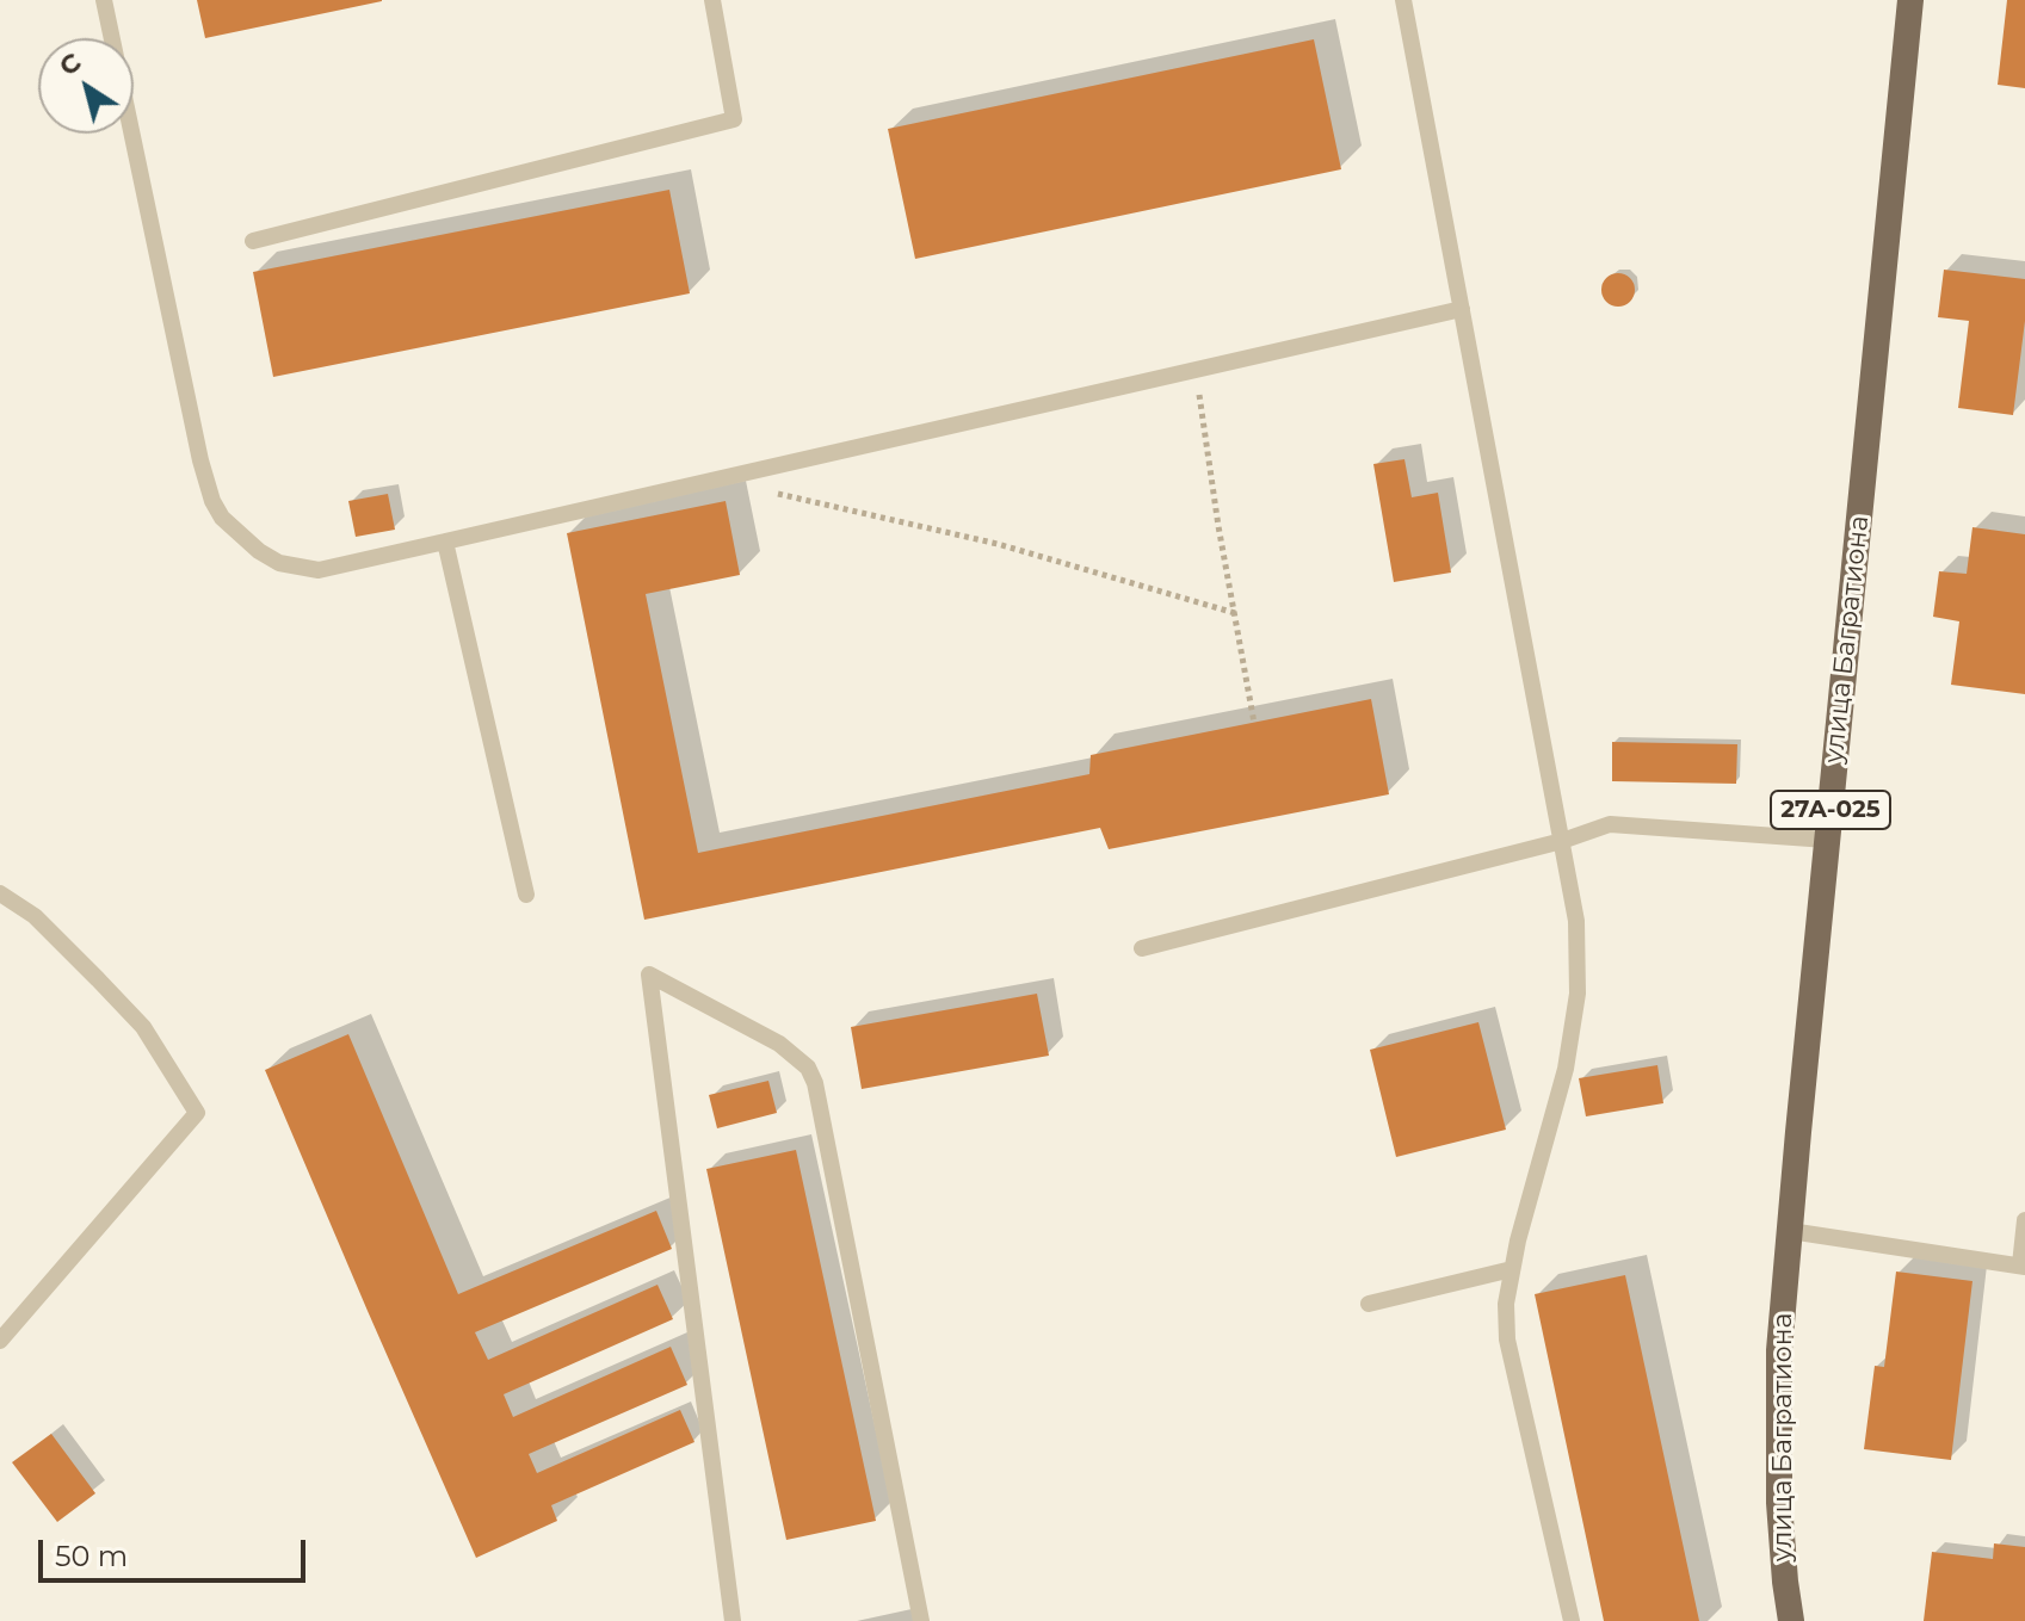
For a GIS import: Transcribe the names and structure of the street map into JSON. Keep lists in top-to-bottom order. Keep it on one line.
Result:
{"streets":{"main road":["улица Багратиона","27А-025"]},"scale_bar":"50 m","north":"top left"}
